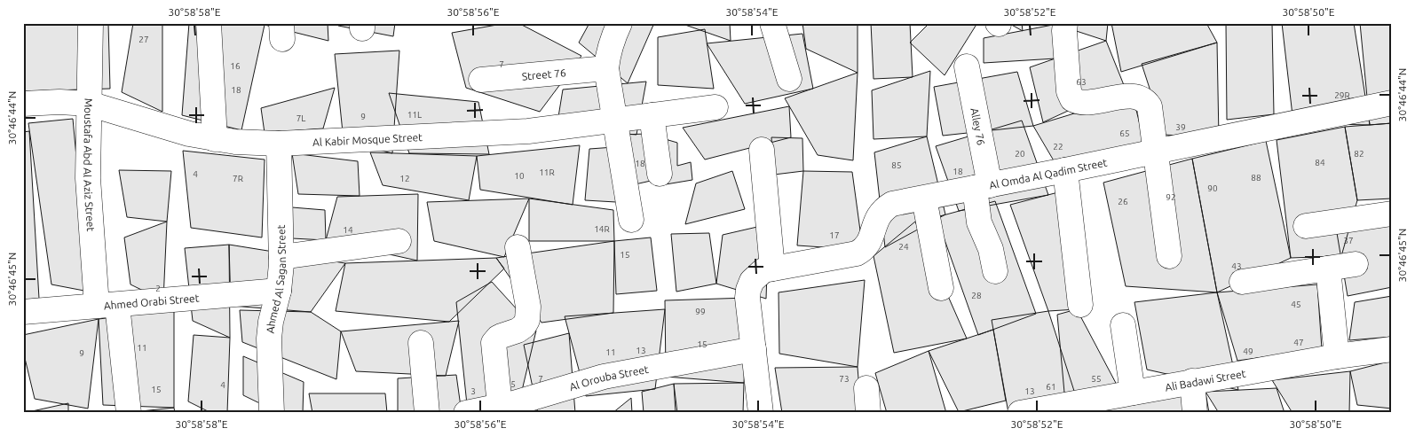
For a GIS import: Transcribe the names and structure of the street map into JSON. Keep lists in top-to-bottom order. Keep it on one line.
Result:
{"streets":{"street":["Street 76","Alley 76","Al Kabir Mosque Street","Moustafa Abd Al Aziz Street","Al Omda Al Qadim Street","Ahmed Al Sagan Street","Ahmed Orabi Street","Al Orouba Street","Ali Badawi Street"]},"crossings":[["Alley 76","Al Omda Al Qadim Street"],["Al Kabir Mosque Street","Moustafa Abd Al Aziz Street"],["Al Kabir Mosque Street","Ahmed Al Sagan Street"],["Moustafa Abd Al Aziz Street","Ahmed Orabi Street"],["Al Omda Al Qadim Street","Al Orouba Street"],["Ahmed Al Sagan Street","Ahmed Orabi Street"]],"house_numbers":["27","7","16","63","18","29R","11L","9","7L","39","65","22","20","82","84","18","85","18","11R","4","10","88","7R","12","90","92","26","14R","14","17","37","24","15","43","2","28","45","99","47","15","11","13","49","11","9","7","73","55","5","4","61","15","3","13"],"coordinates":["30°58'58\"E","30°58'56\"E","30°58'54\"E","30°58'52\"E","30°58'50\"E","30°46'44\"N","30°46'45\"N"]}
